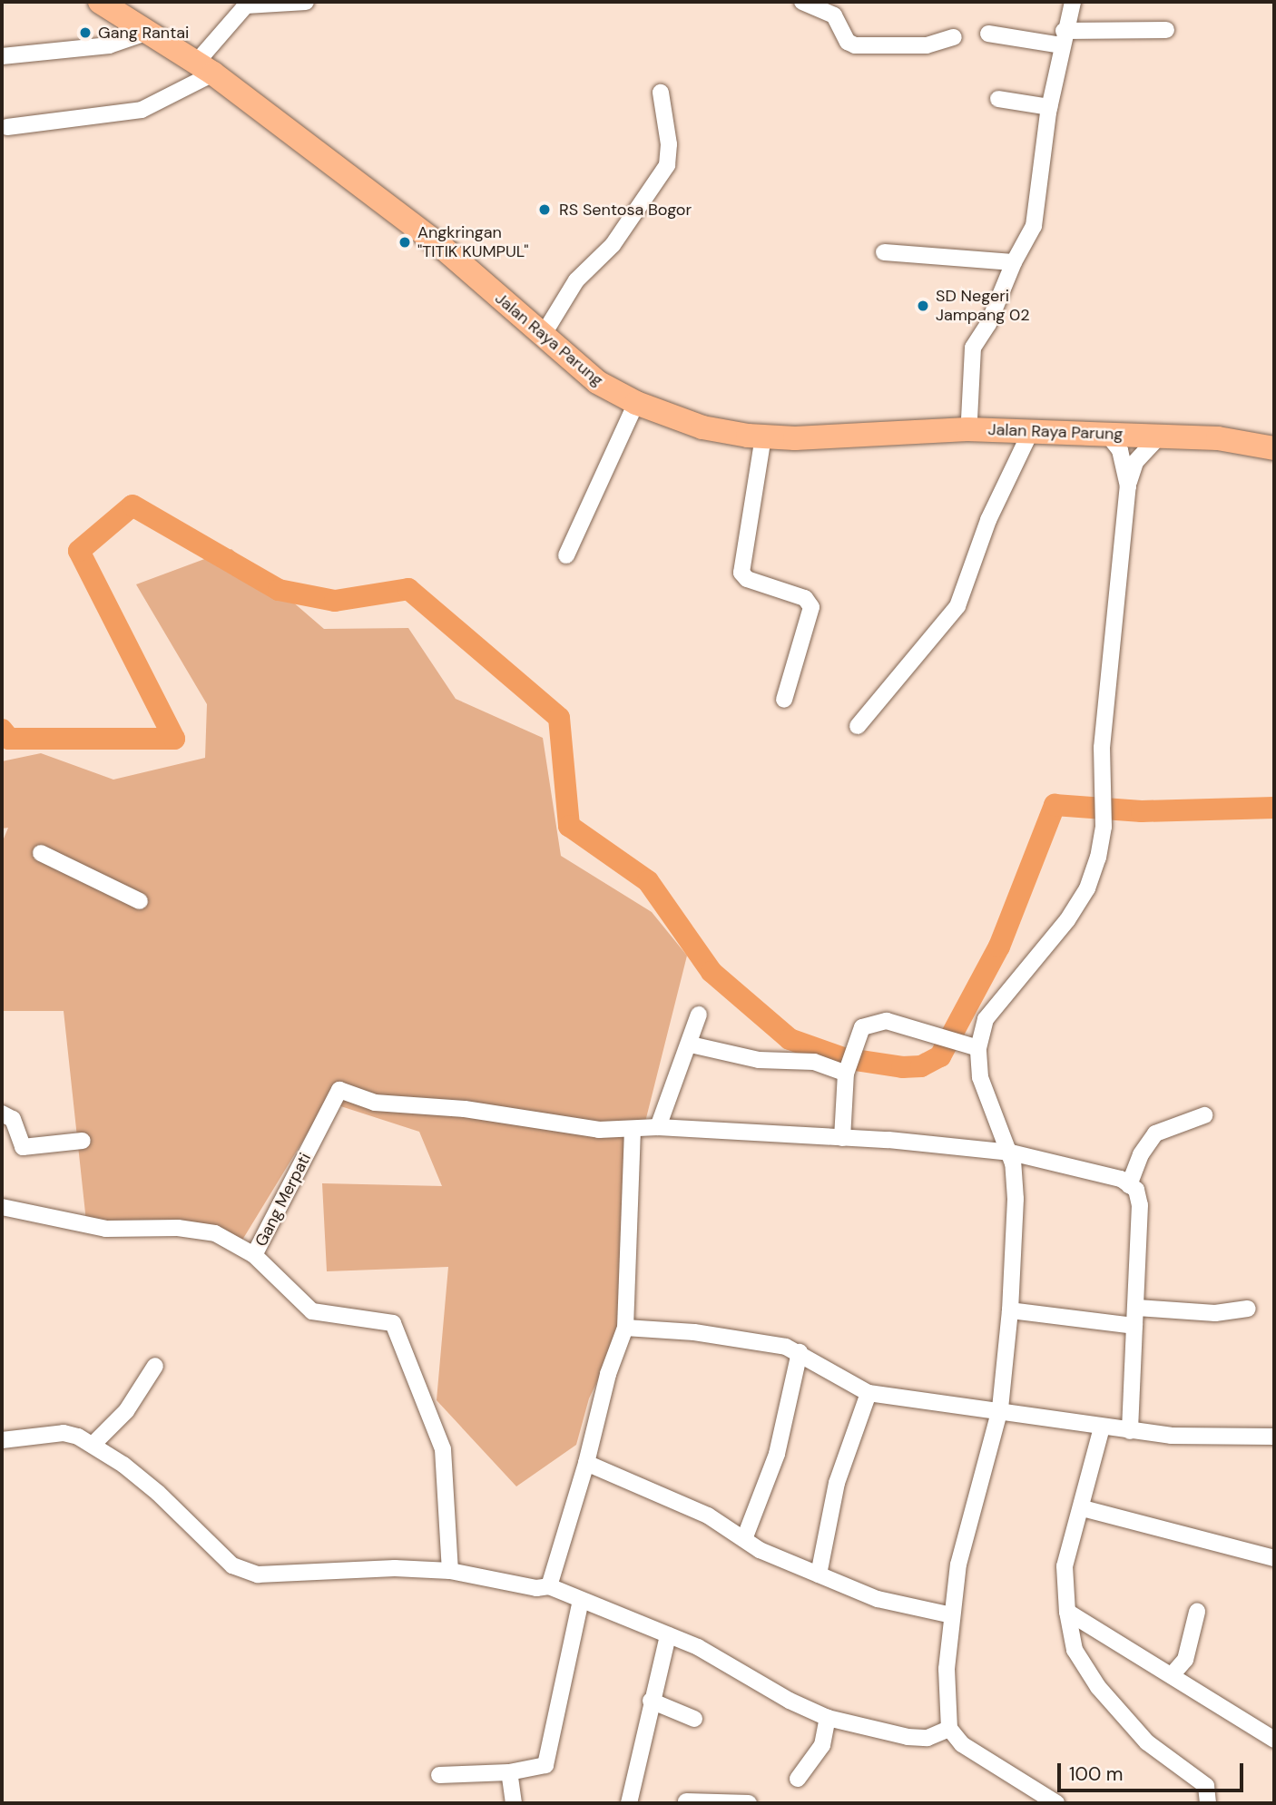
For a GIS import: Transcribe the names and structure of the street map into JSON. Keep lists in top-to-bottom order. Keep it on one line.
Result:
{"streets":{"highway":["Jalan Raya Parung"],"street":["Gang Merpati"]},"places":["Gang Rantai","RS Sentosa Bogor","Angkringan \"TITIK KUMPUL\"","SD Negeri Jampang 02"],"scale_bar":"100 m"}
